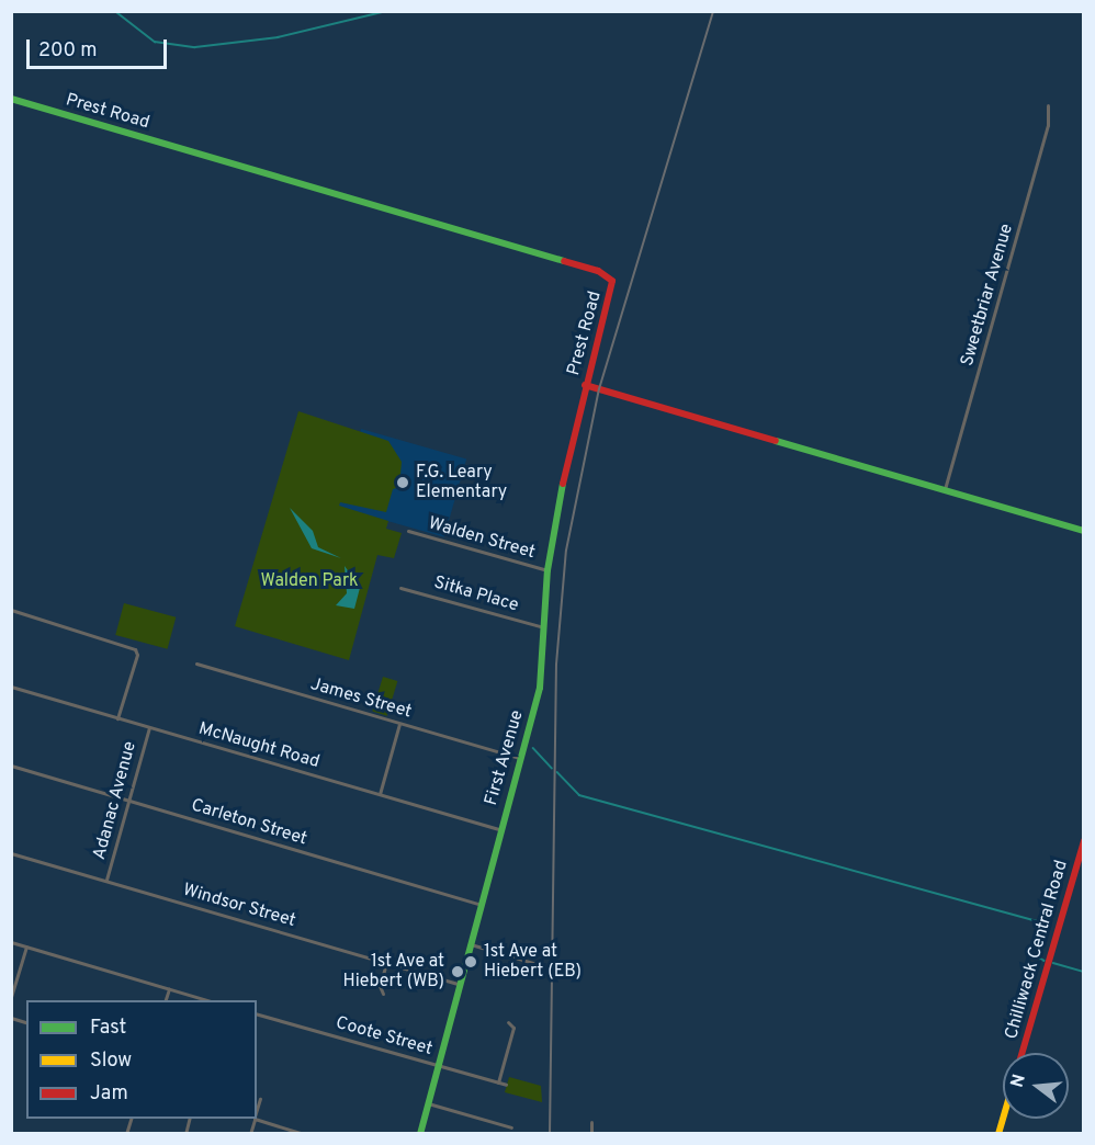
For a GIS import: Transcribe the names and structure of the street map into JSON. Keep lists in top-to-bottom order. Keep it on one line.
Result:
{"streets":{"street":["Prest Road","Sweetbriar Avenue","Walden Street","Sitka Place","James Street","McNaught Road","First Avenue","Adanac Avenue","Carleton Street","Windsor Street","Chilliwack Central Road","Coote Street"]},"crossings":[["Prest Road","Sweetbriar Avenue"],["Prest Road","First Avenue"],["Walden Street","First Avenue"],["Sitka Place","First Avenue"],["James Street","First Avenue"],["McNaught Road","First Avenue"],["McNaught Road","Adanac Avenue"],["First Avenue","Carleton Street"],["First Avenue","Windsor Street"],["First Avenue","Coote Street"],["Adanac Avenue","Carleton Street"],["Adanac Avenue","Windsor Street"]],"parks":["Walden Park"],"places":["F.G. Leary Elementary","1st Ave at Hiebert (EB)","1st Ave at Hiebert (WB)"],"legend":["Fast","Slow","Jam"],"scale_bar":"200 m","north":"left"}
